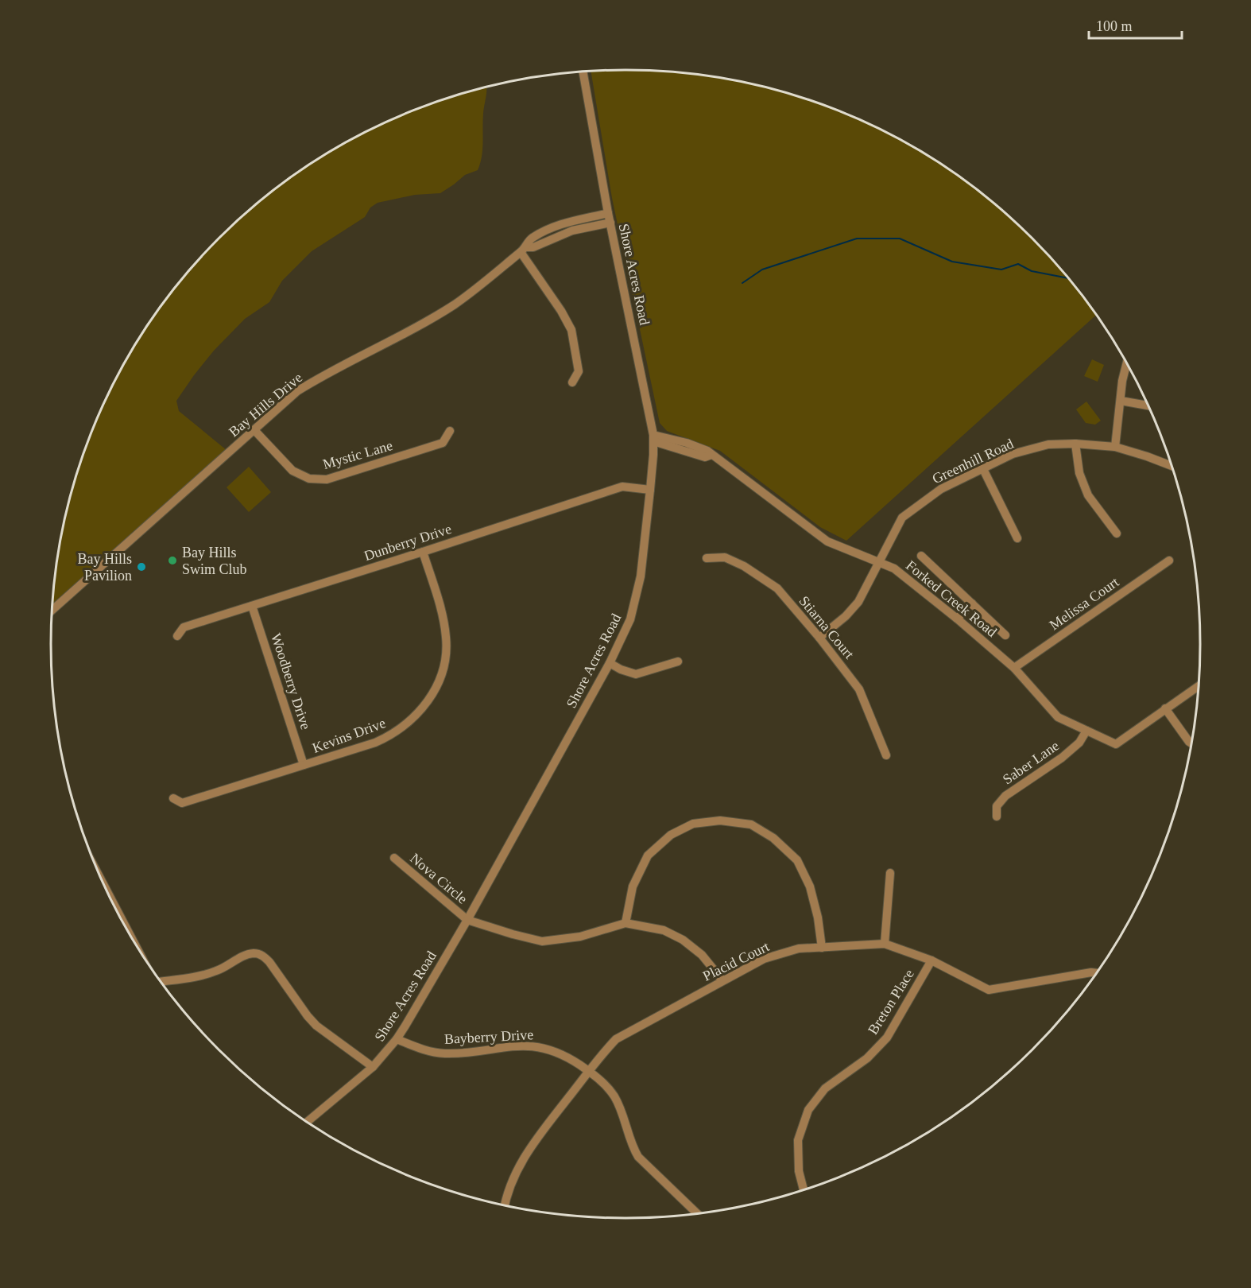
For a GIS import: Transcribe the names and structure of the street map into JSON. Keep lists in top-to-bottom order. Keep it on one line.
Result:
{"streets":{"street":["Shore Acres Road","Bay Hills Drive","Mystic Lane","Greenhill Road","Dunberry Drive","Forked Creek Road","Melissa Court","Stiarna Court","Woodberry Drive","Kevins Drive","Saber Lane","Nova Circle","Placid Court","Breton Place","Bayberry Drive"]},"crossings":[["Shore Acres Road","Bay Hills Drive"],["Shore Acres Road","Dunberry Drive"],["Shore Acres Road","Forked Creek Road"],["Shore Acres Road","Nova Circle"],["Shore Acres Road","Bayberry Drive"],["Bay Hills Drive","Mystic Lane"],["Greenhill Road","Forked Creek Road"],["Greenhill Road","Stiarna Court"],["Dunberry Drive","Woodberry Drive"],["Dunberry Drive","Kevins Drive"],["Forked Creek Road","Melissa Court"],["Forked Creek Road","Saber Lane"],["Woodberry Drive","Kevins Drive"],["Placid Court","Breton Place"],["Placid Court","Bayberry Drive"]],"places":["Bay Hills Swim Club","Bay Hills Pavilion"],"scale_bar":"100 m"}
